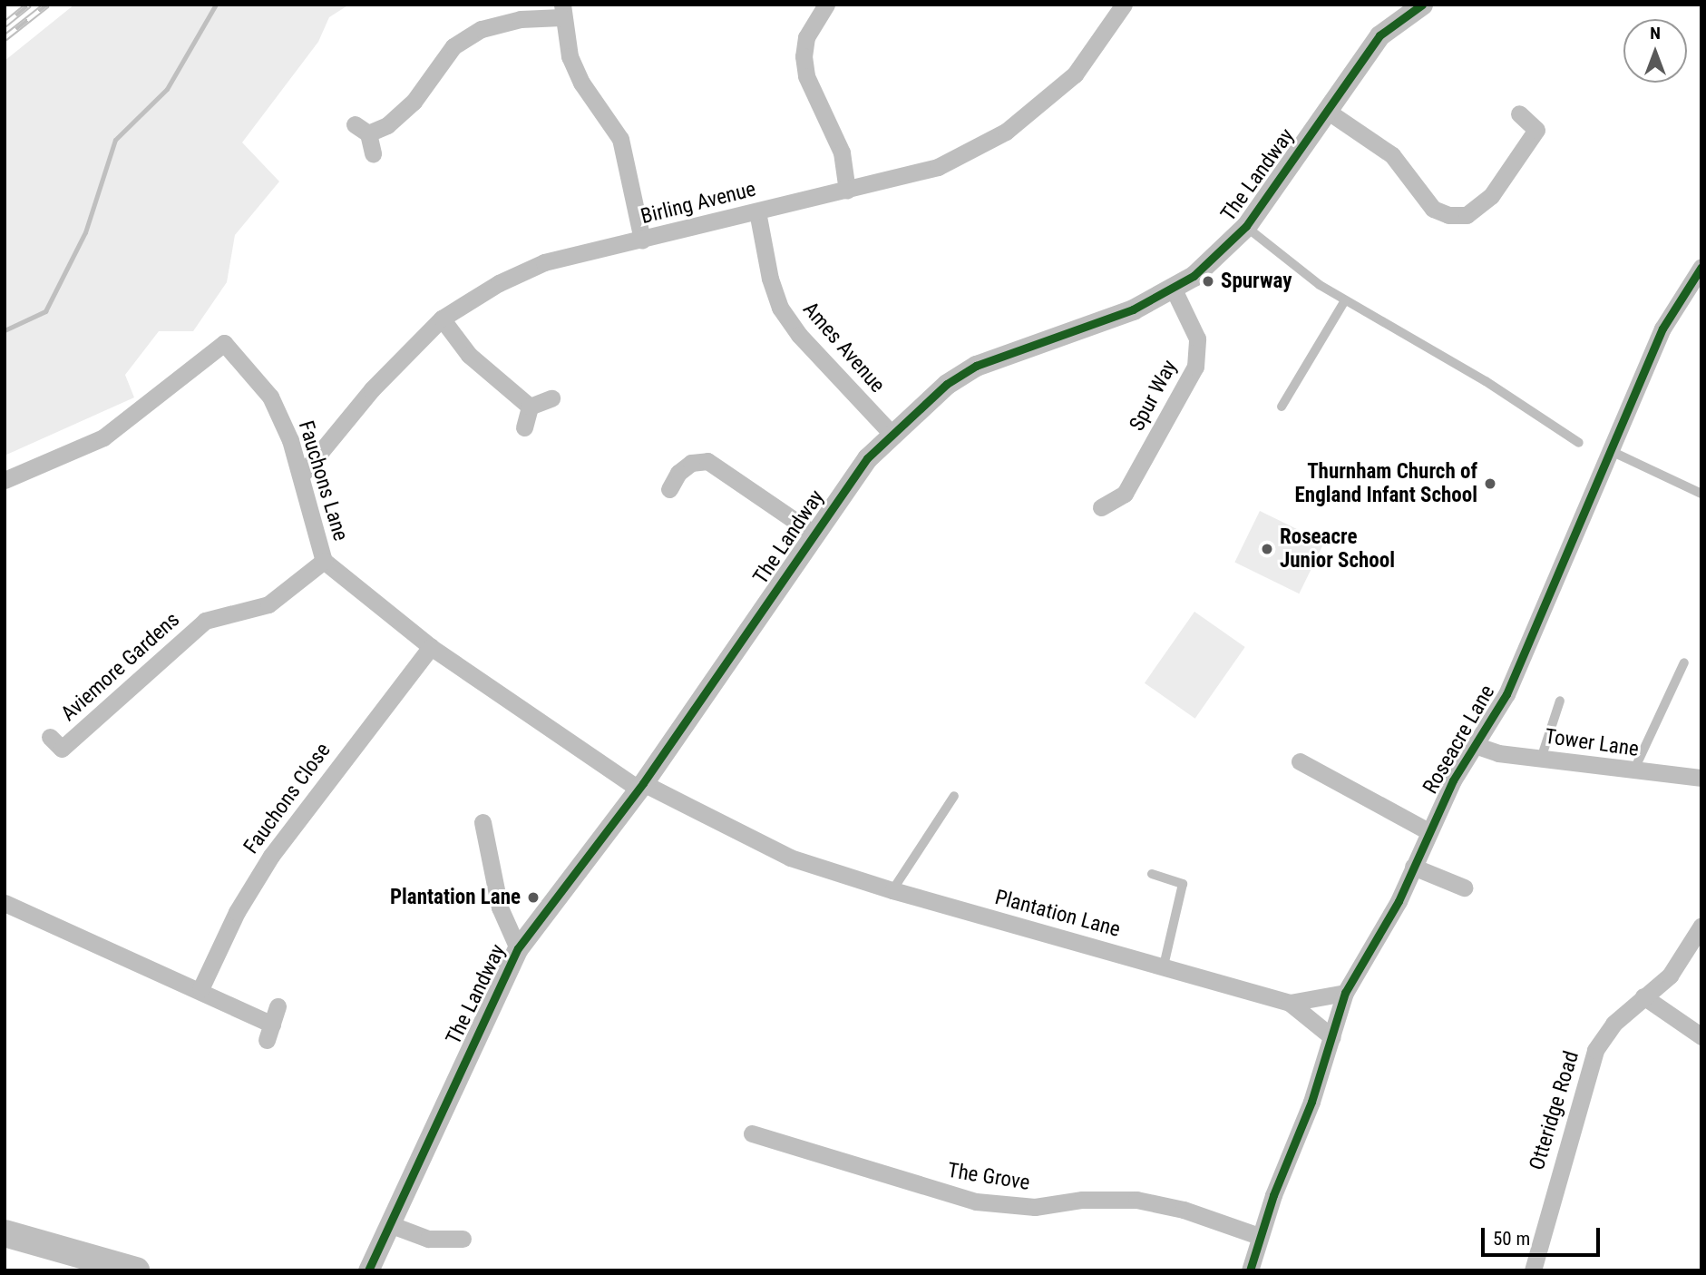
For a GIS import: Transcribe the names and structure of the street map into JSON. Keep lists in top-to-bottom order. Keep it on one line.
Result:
{"streets":{"street":["The Landway","Birling Avenue","Ames Avenue","Spur Way","Fauchons Lane","Aviemore Gardens","Roseacre Lane","Tower Lane","Fauchons Close","Plantation Lane","Otteridge Road","The Grove"]},"crossings":[["The Landway","Ames Avenue"],["The Landway","Spur Way"],["The Landway","Fauchons Lane"],["The Landway","Plantation Lane"],["Birling Avenue","Ames Avenue"],["Birling Avenue","Fauchons Lane"],["Fauchons Lane","Aviemore Gardens"],["Fauchons Lane","Fauchons Close"],["Fauchons Lane","Plantation Lane"],["Roseacre Lane","Tower Lane"],["Roseacre Lane","Plantation Lane"],["Roseacre Lane","The Grove"]],"places":["Spurway","Thurnham Church of England Infant School","Roseacre Junior School","Plantation Lane"],"scale_bar":"50 m","north":"top"}
